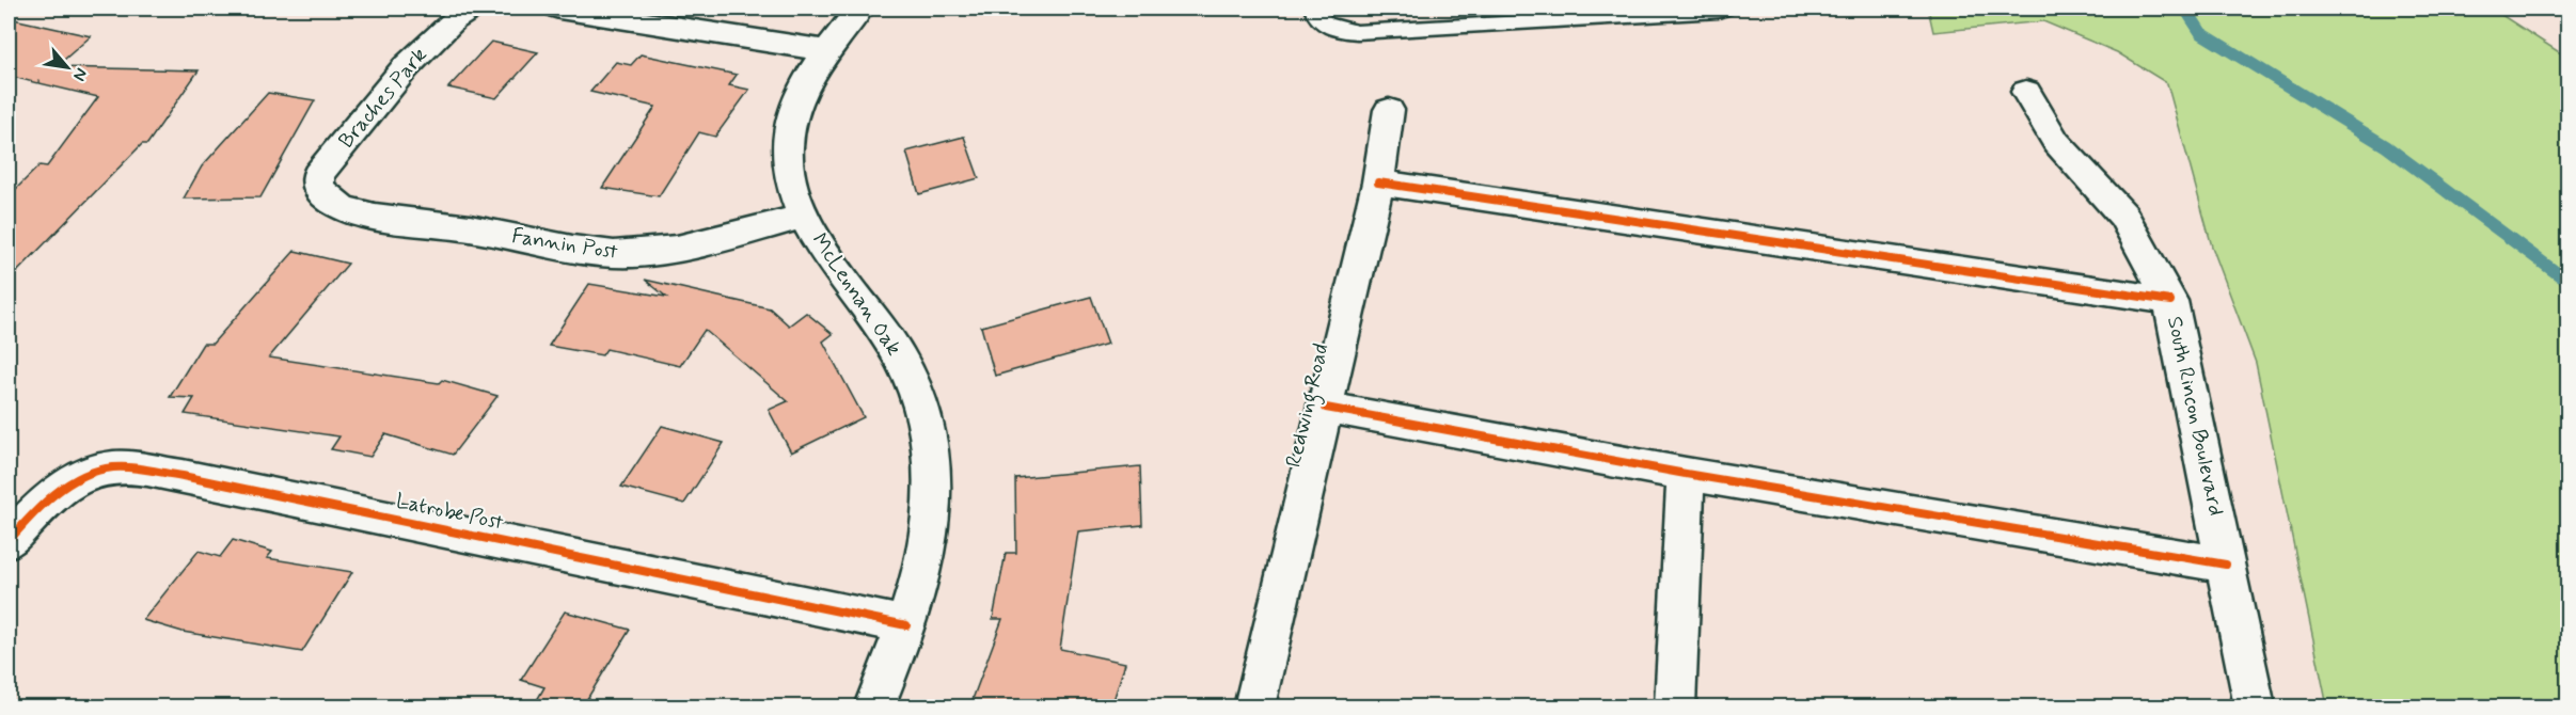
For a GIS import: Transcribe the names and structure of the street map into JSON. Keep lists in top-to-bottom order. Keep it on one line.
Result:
{"streets":{"street":["Braches Park","Fannin Post","McLennan Oak","Redwing Road","South Rincon Boulevard","Latrobe Post"]},"crossings":[["Braches Park","Fannin Post"],["Fannin Post","McLennan Oak"],["McLennan Oak","Latrobe Post"]],"north":"bottom right"}
